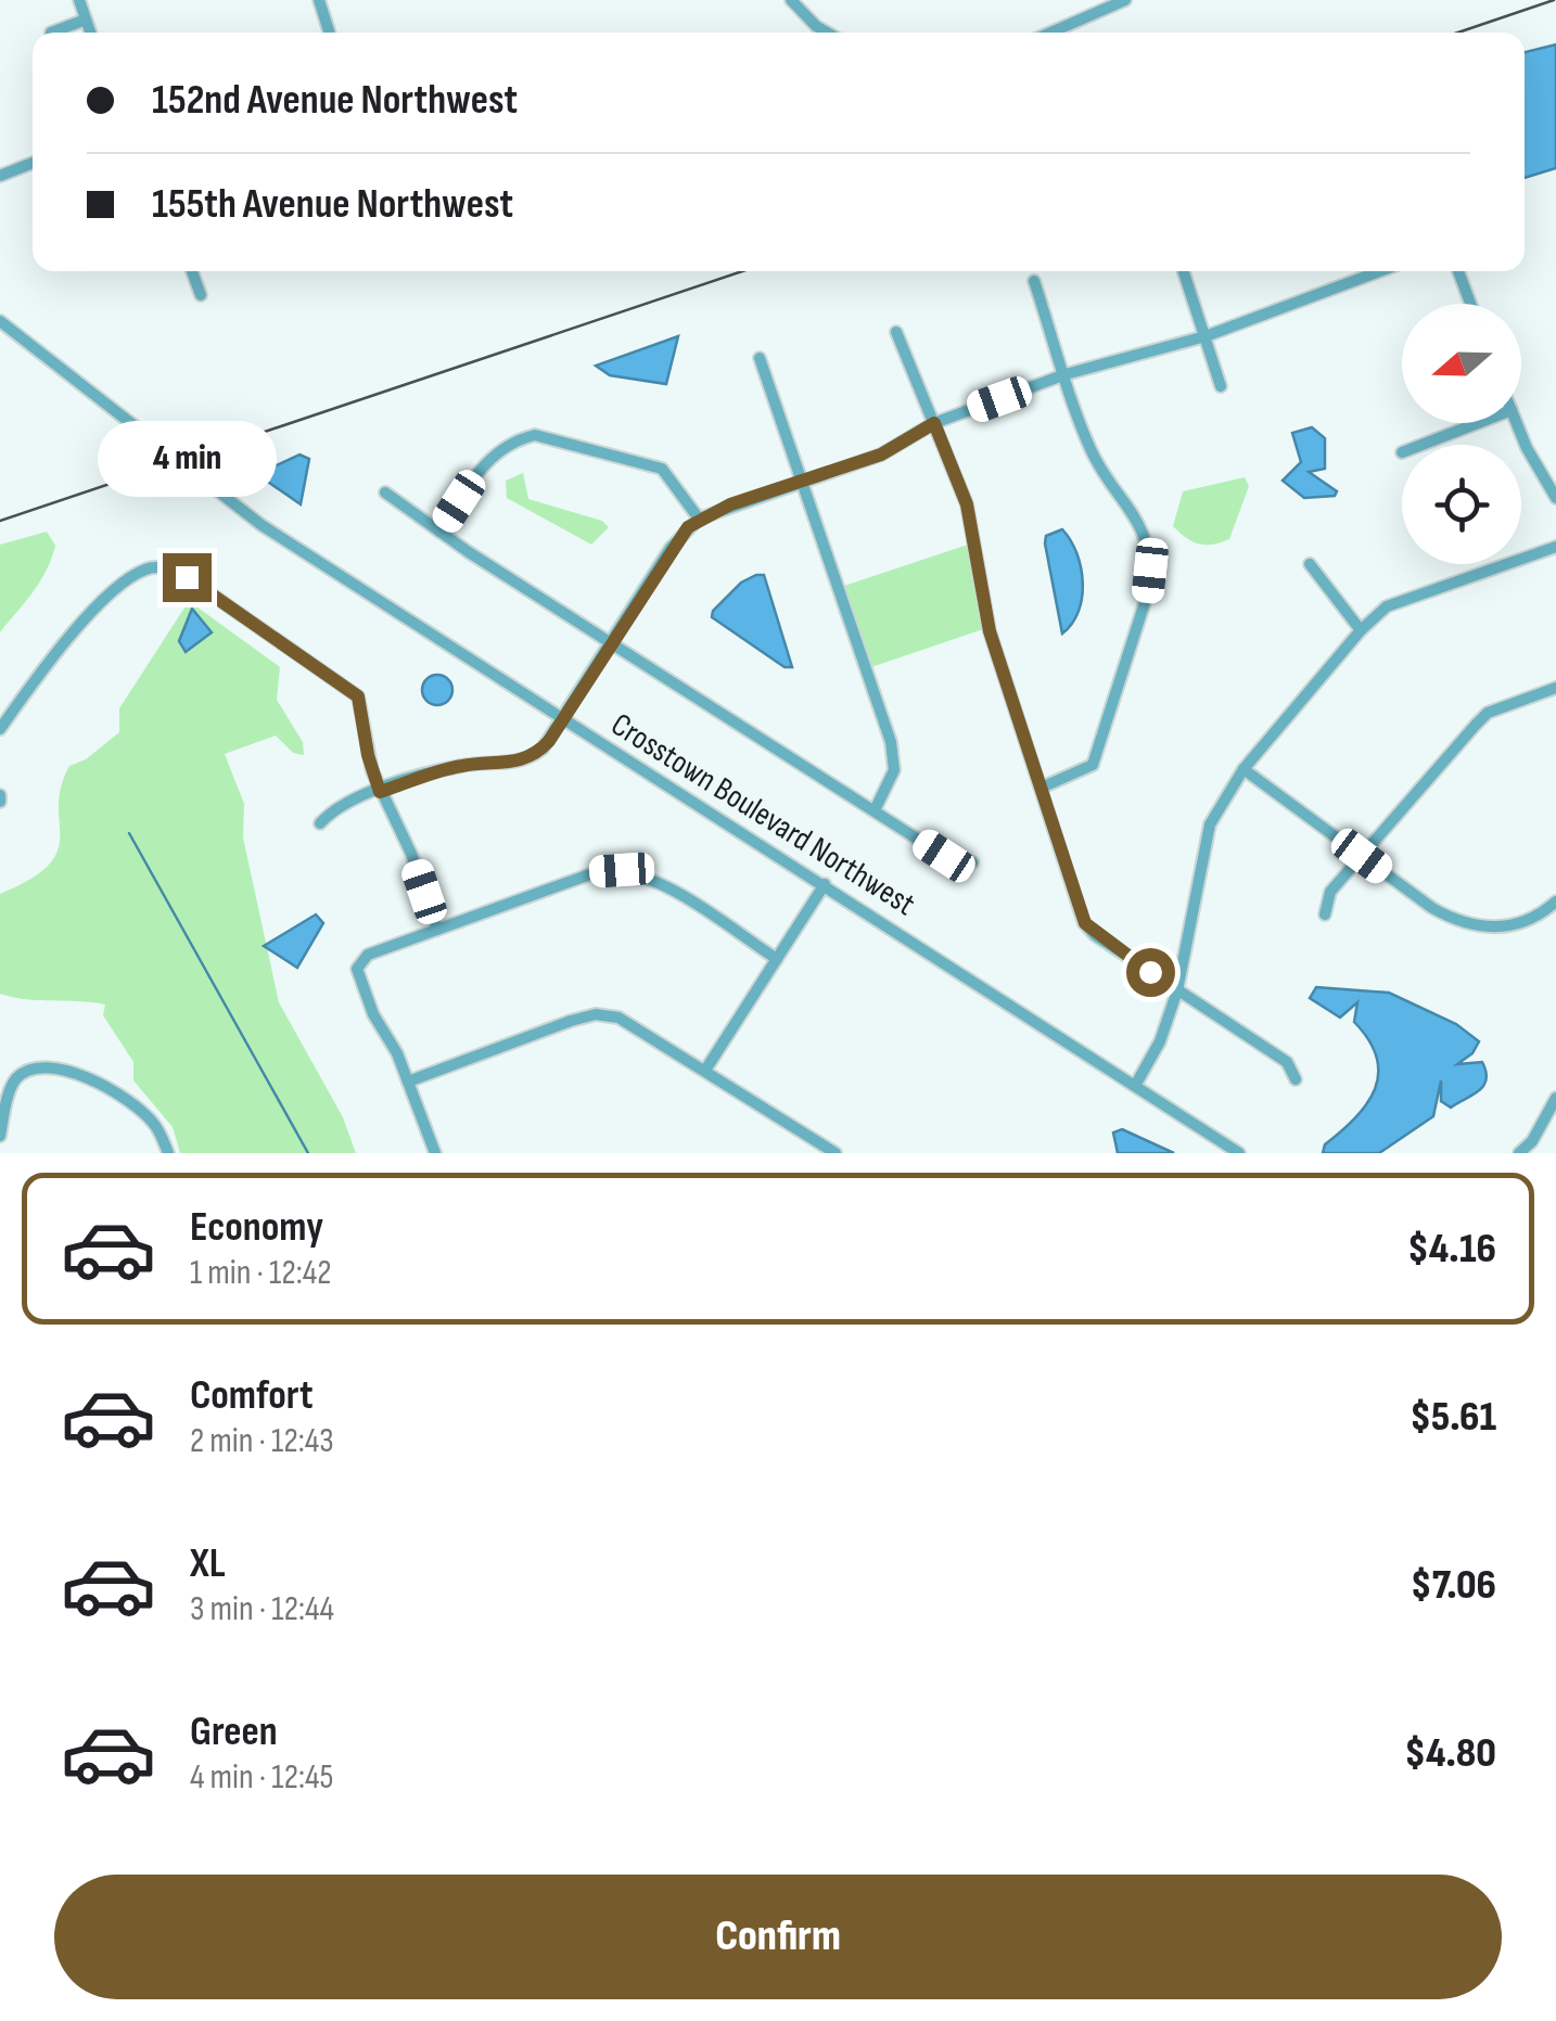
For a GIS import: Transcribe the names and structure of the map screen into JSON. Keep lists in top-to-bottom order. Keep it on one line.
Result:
{"streets":{"street":["Crosstown Boulevard Northwest"]},"north":"left","page":{"banner":["152nd Avenue Northwest","155th Avenue Northwest"],"bubble":"4 min","list":[{"name":"Economy","note":"1 min · 12:42","value":"$4.16"},{"name":"Comfort","note":"2 min · 12:43","value":"$5.61"},{"name":"XL","note":"3 min · 12:44","value":"$7.06"},{"name":"Green","note":"4 min · 12:45","value":"$4.80"}],"buttons":"Confirm"}}
